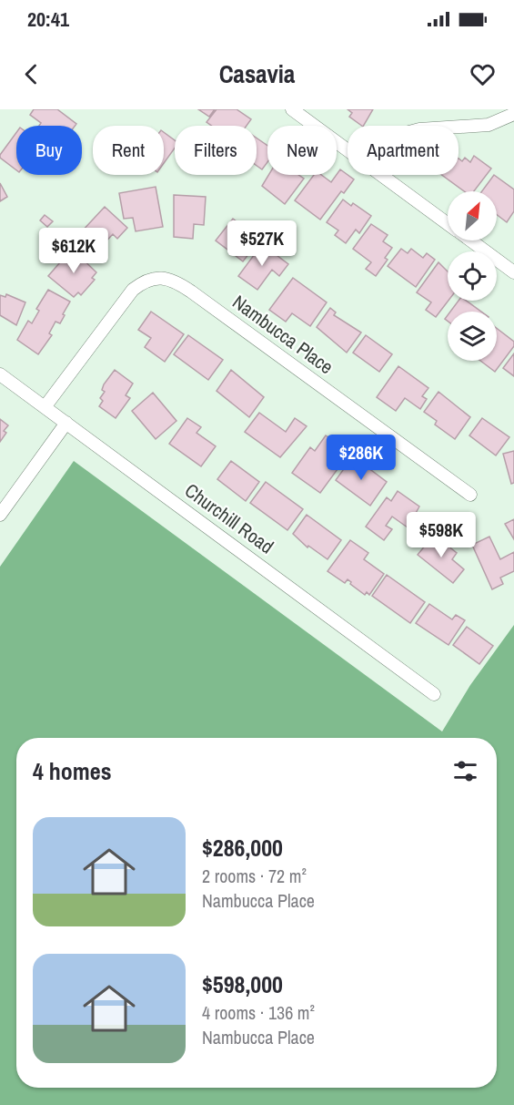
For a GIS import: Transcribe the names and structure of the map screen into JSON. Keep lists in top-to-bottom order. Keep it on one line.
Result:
{"streets":{"street":["Nambucca Place","Churchill Road"]},"crossings":[["Nambucca Place","Churchill Road"]],"north":"top right","page":{"status":"20:41","header":"Casavia","chip":["Buy","Rent","Filters","New","Apartment"],"price":["$527K","$612K","$286K","$598K"],"heading":"4 homes","list":[{"name":"$286,000","note":"2 rooms · 72 m² · Nambucca Place"},{"name":"$598,000","note":"4 rooms · 136 m² · Nambucca Place"}]}}
